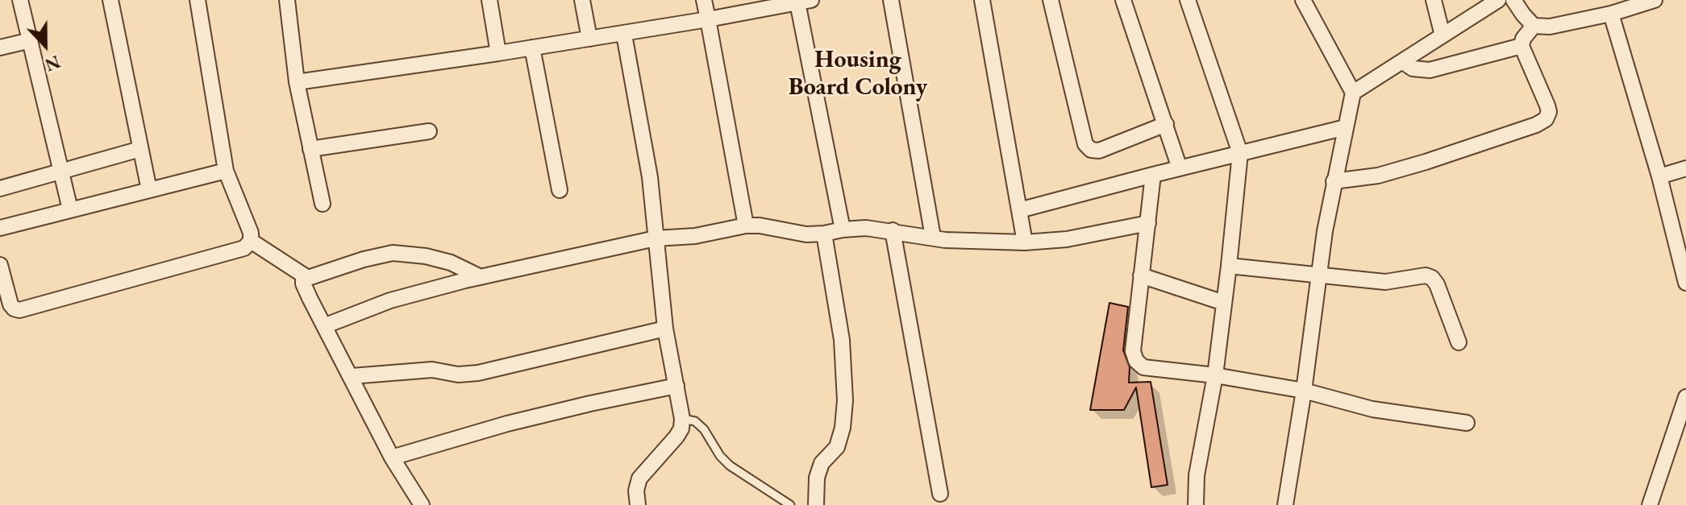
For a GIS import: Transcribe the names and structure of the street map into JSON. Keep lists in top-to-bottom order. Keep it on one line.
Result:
{"districts":["Housing Board Colony"],"north":"bottom"}
